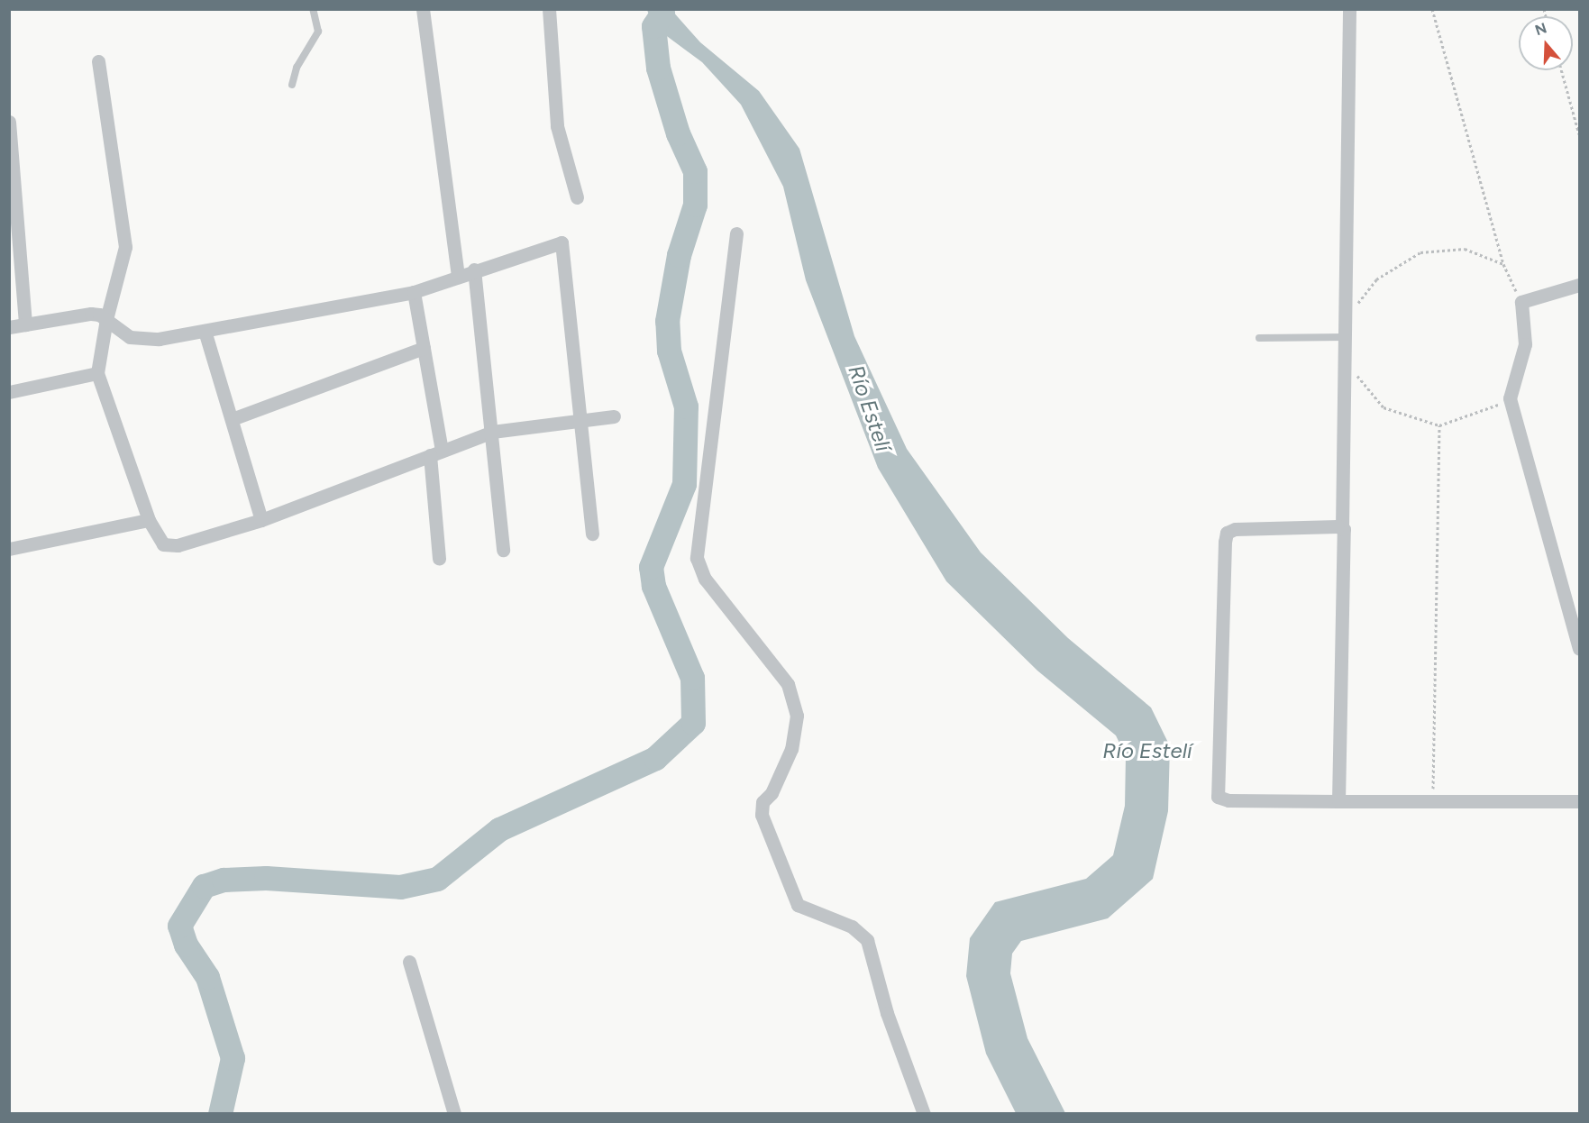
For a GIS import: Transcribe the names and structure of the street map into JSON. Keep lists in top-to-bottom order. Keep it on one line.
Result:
{"water":["Río Estelí"],"north":"top"}
